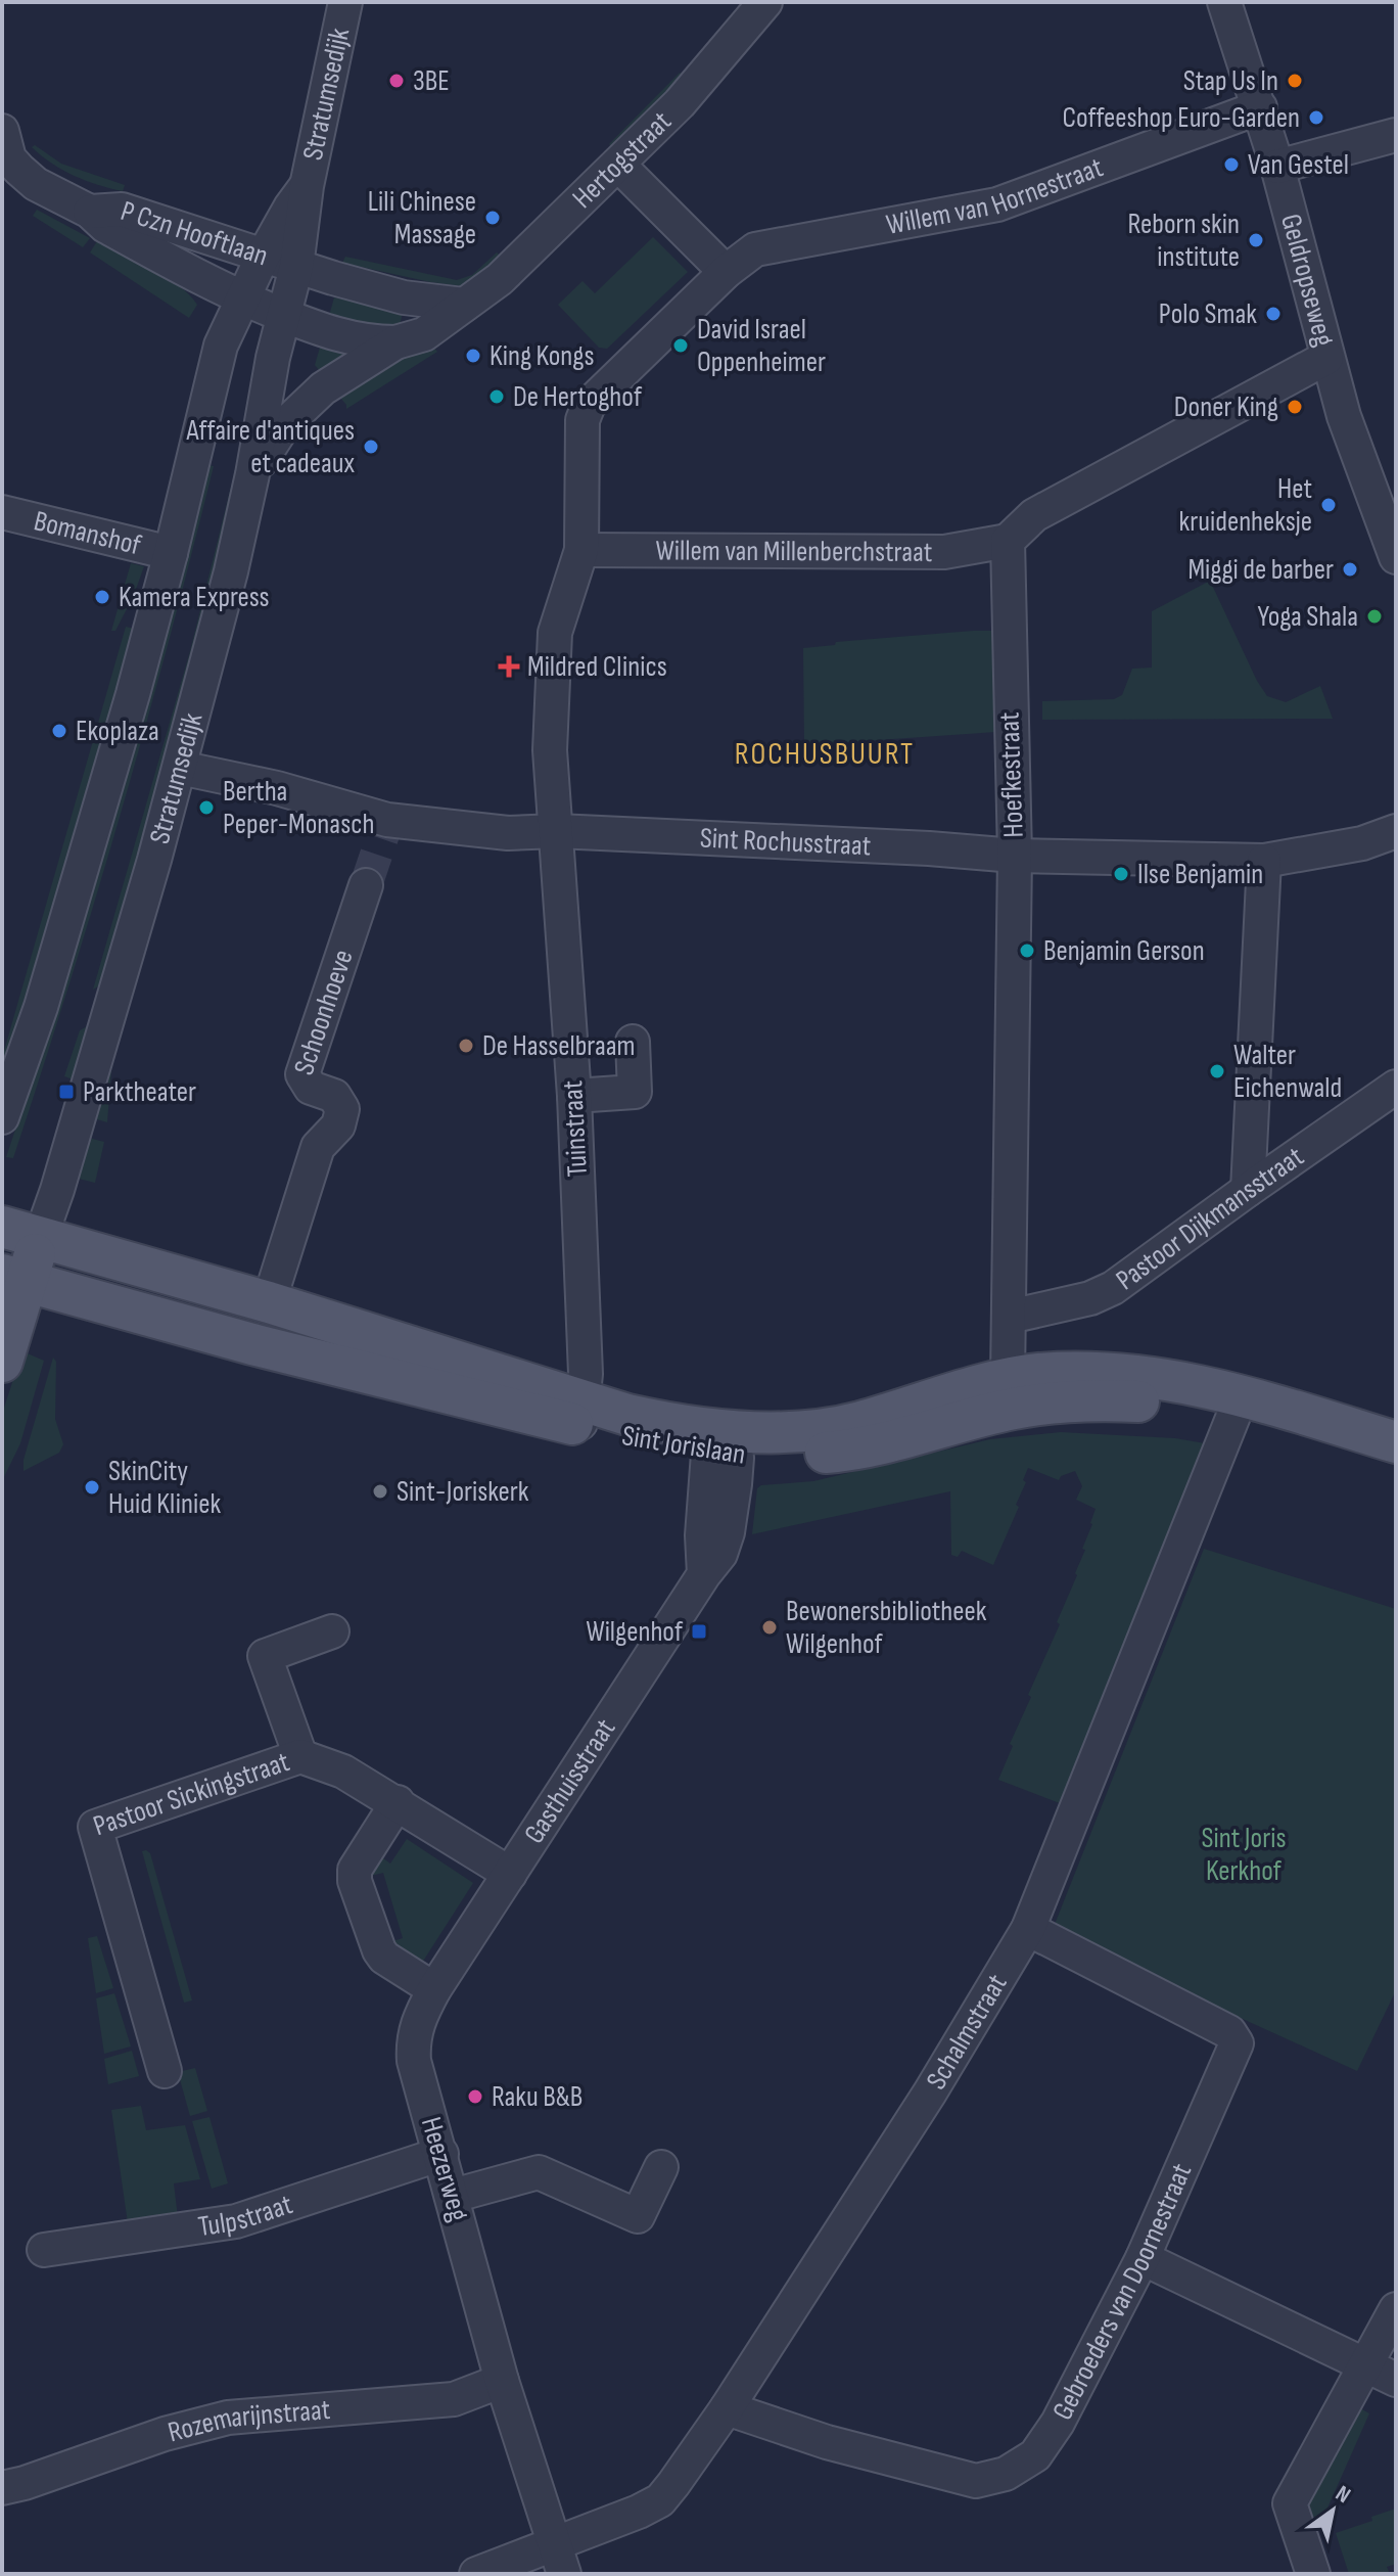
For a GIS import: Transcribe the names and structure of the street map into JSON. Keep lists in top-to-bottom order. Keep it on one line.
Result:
{"streets":{"main road":["Stratumsedijk","Sint Jorislaan"],"street":["Hertogstraat","Willem van Hornestraat","P Czn Hooftlaan","Geldropseweg","Bomanshof","Willem van Millenberchstraat","Hoefkestraat","Sint Rochusstraat","Schoonhoeve","Tuinstraat","Pastoor Dijkmansstraat","Gasthuisstraat","Pastoor Sickingstraat","Schalmstraat","Heezerweg","Tulpstraat","Gebroeders van Doornestraat","Rozemarijnstraat"]},"crossings":[["Stratumsedijk","Hertogstraat"],["Stratumsedijk","P Czn Hooftlaan"],["Stratumsedijk","Bomanshof"],["Stratumsedijk","Sint Rochusstraat"],["Stratumsedijk","Sint Jorislaan"],["Hertogstraat","P Czn Hooftlaan"],["Willem van Hornestraat","Geldropseweg"],["Willem van Hornestraat","Willem van Millenberchstraat"],["Willem van Hornestraat","Tuinstraat"],["Willem van Millenberchstraat","Hoefkestraat"],["Willem van Millenberchstraat","Tuinstraat"],["Hoefkestraat","Sint Rochusstraat"],["Hoefkestraat","Pastoor Dijkmansstraat"],["Hoefkestraat","Sint Jorislaan"],["Sint Rochusstraat","Tuinstraat"],["Schoonhoeve","Sint Jorislaan"],["Tuinstraat","Sint Jorislaan"],["Sint Jorislaan","Gasthuisstraat"],["Sint Jorislaan","Schalmstraat"],["Gasthuisstraat","Pastoor Sickingstraat"],["Gasthuisstraat","Heezerweg"],["Schalmstraat","Heezerweg"],["Schalmstraat","Gebroeders van Doornestraat"],["Heezerweg","Tulpstraat"],["Heezerweg","Rozemarijnstraat"]],"districts":["ROCHUSBUURT"],"parks":["Sint Joris Kerkhof"],"places":{"other":["3BE","Stap Us In","Coffeeshop Euro-Garden","Van Gestel","Lili Chinese Massage","Reborn skin institute","Polo Smak","David Israel Oppenheimer","King Kongs","De Hertoghof","Doner King","Affaire d'antiques et cadeaux","Het kruidenheksje","Miggi de barber","Kamera Express","Yoga Shala","Ekoplaza","Bertha Peper-Monasch","Ilse Benjamin","Benjamin Gerson","De Hasselbraam","Walter Eichenwald","SkinCity Huid Kliniek","Sint-Joriskerk","Bewonersbibliotheek Wilgenhof","Raku B&B"],"health":["Mildred Clinics"],"transit":["Parktheater","Wilgenhof"]},"north":"top right"}
